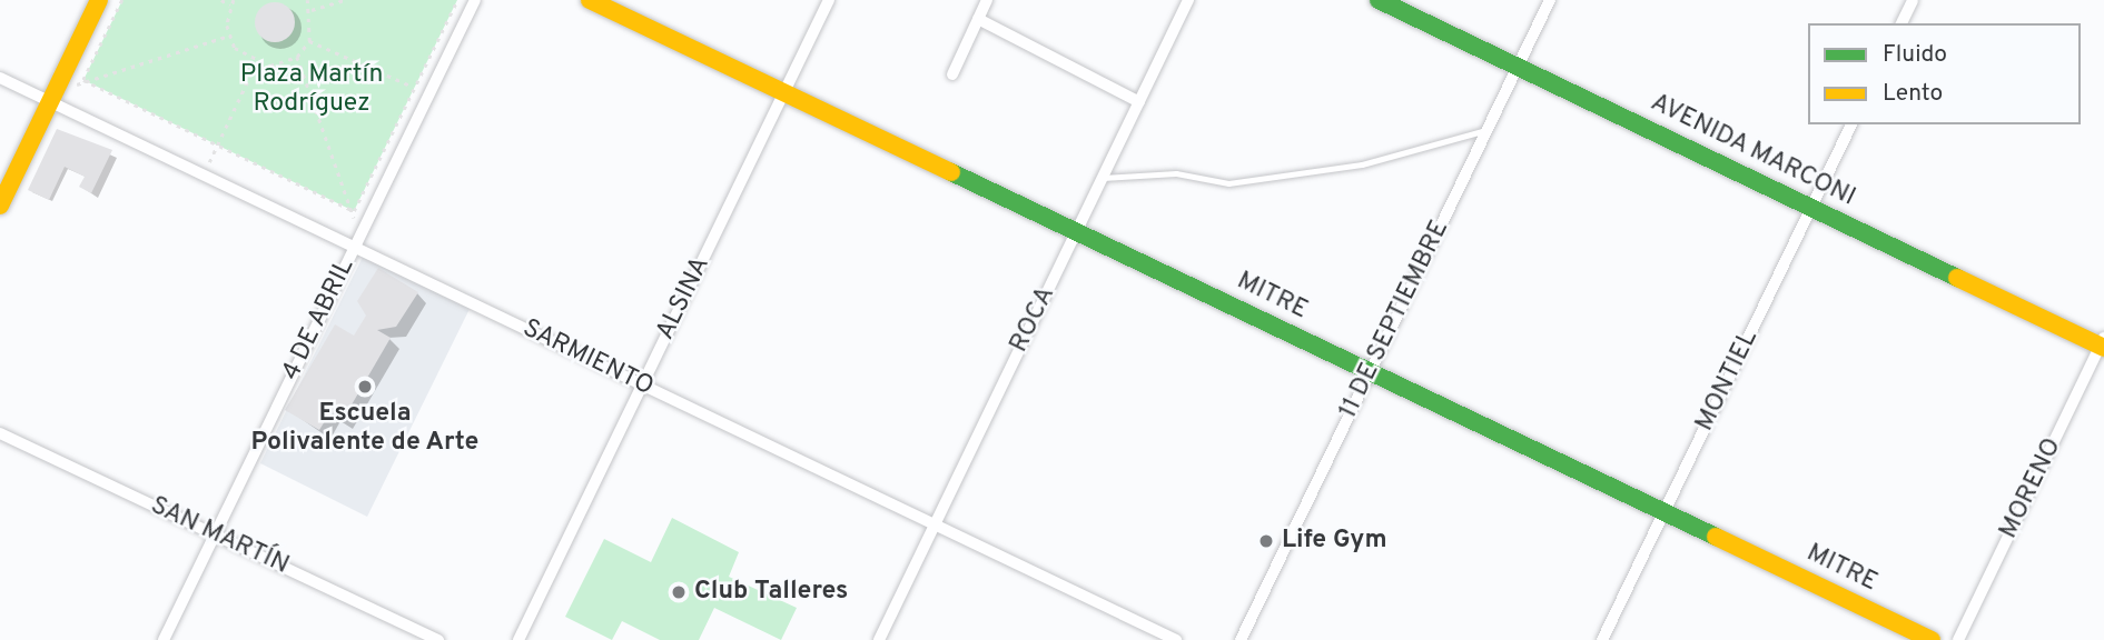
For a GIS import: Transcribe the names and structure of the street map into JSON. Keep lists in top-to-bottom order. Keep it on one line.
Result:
{"streets":{"street":["AVENIDA MARCONI","MITRE","ALSINA","4 DE ABRIL","ROCA","11 DE SEPTIEMBRE","SARMIENTO","MONTIEL","MORENO","SAN MARTÍN"]},"crossings":[["AVENIDA MARCONI","11 DE SEPTIEMBRE"],["AVENIDA MARCONI","MONTIEL"],["AVENIDA MARCONI","MORENO"],["MITRE","ALSINA"],["MITRE","ROCA"],["MITRE","11 DE SEPTIEMBRE"],["MITRE","MONTIEL"],["ALSINA","SARMIENTO"],["4 DE ABRIL","SARMIENTO"],["4 DE ABRIL","SAN MARTÍN"],["ROCA","SARMIENTO"]],"parks":["Plaza Martín Rodríguez"],"places":["Escuela Polivalente de Arte","Life Gym","Club Talleres"],"legend":["Fluido","Lento"]}
